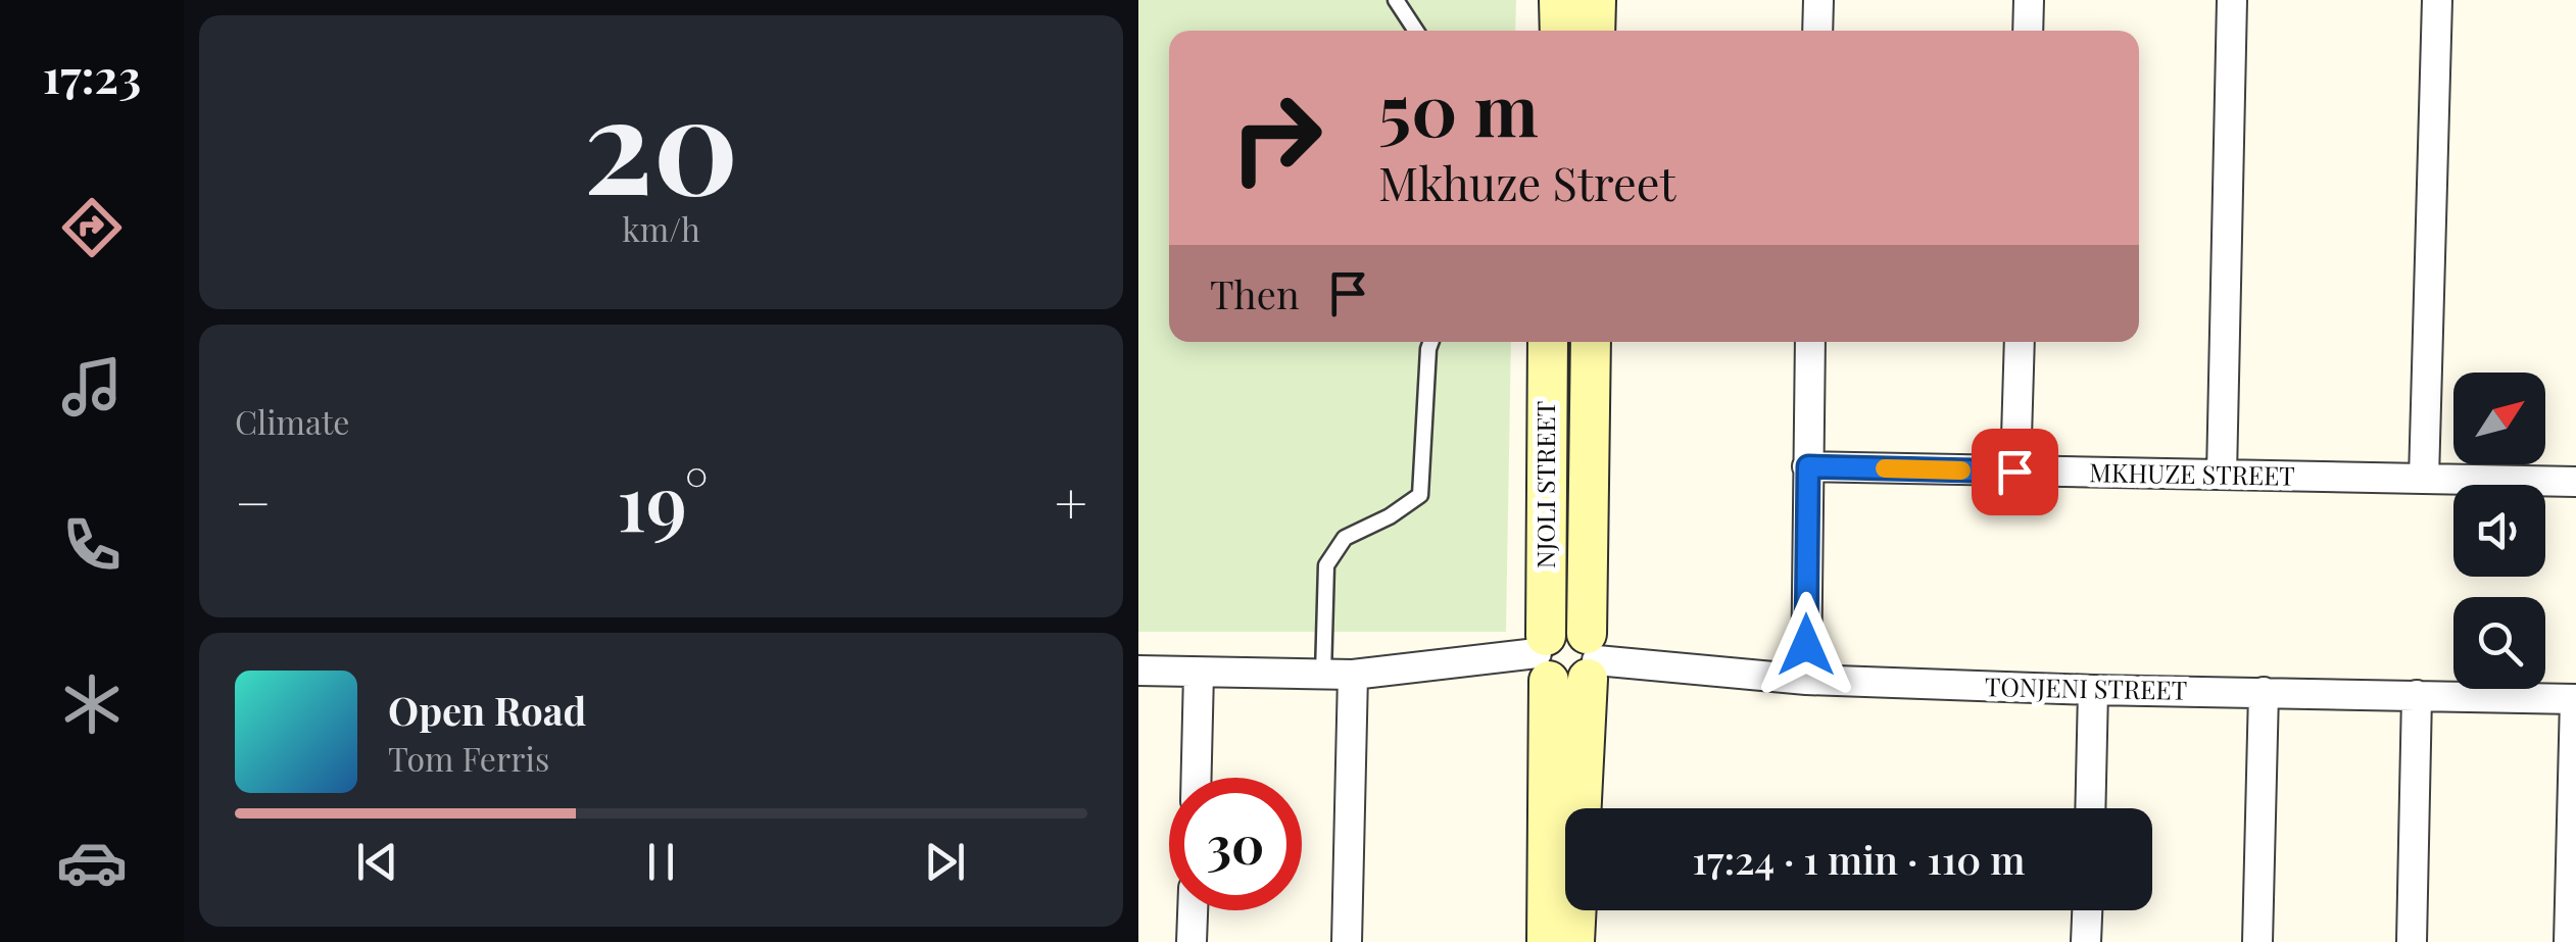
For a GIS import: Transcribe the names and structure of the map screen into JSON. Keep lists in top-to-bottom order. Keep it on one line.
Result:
{"streets":{"main road":["NJOLI STREET"],"street":["MKHUZE STREET","TONJENI STREET"]},"crossings":[["NJOLI STREET","TONJENI STREET"]],"north":"top right","page":{"tabs":"17:23","tile":[["20","km/h"],"Climate"],"turn":["50 m","Mkhuze Street"],"then":"Then","heat":["−","19°","+"],"song":["Open Road","Tom Ferris"],"limit":"30","trip":"17:24 · 1 min · 110 m"}}
